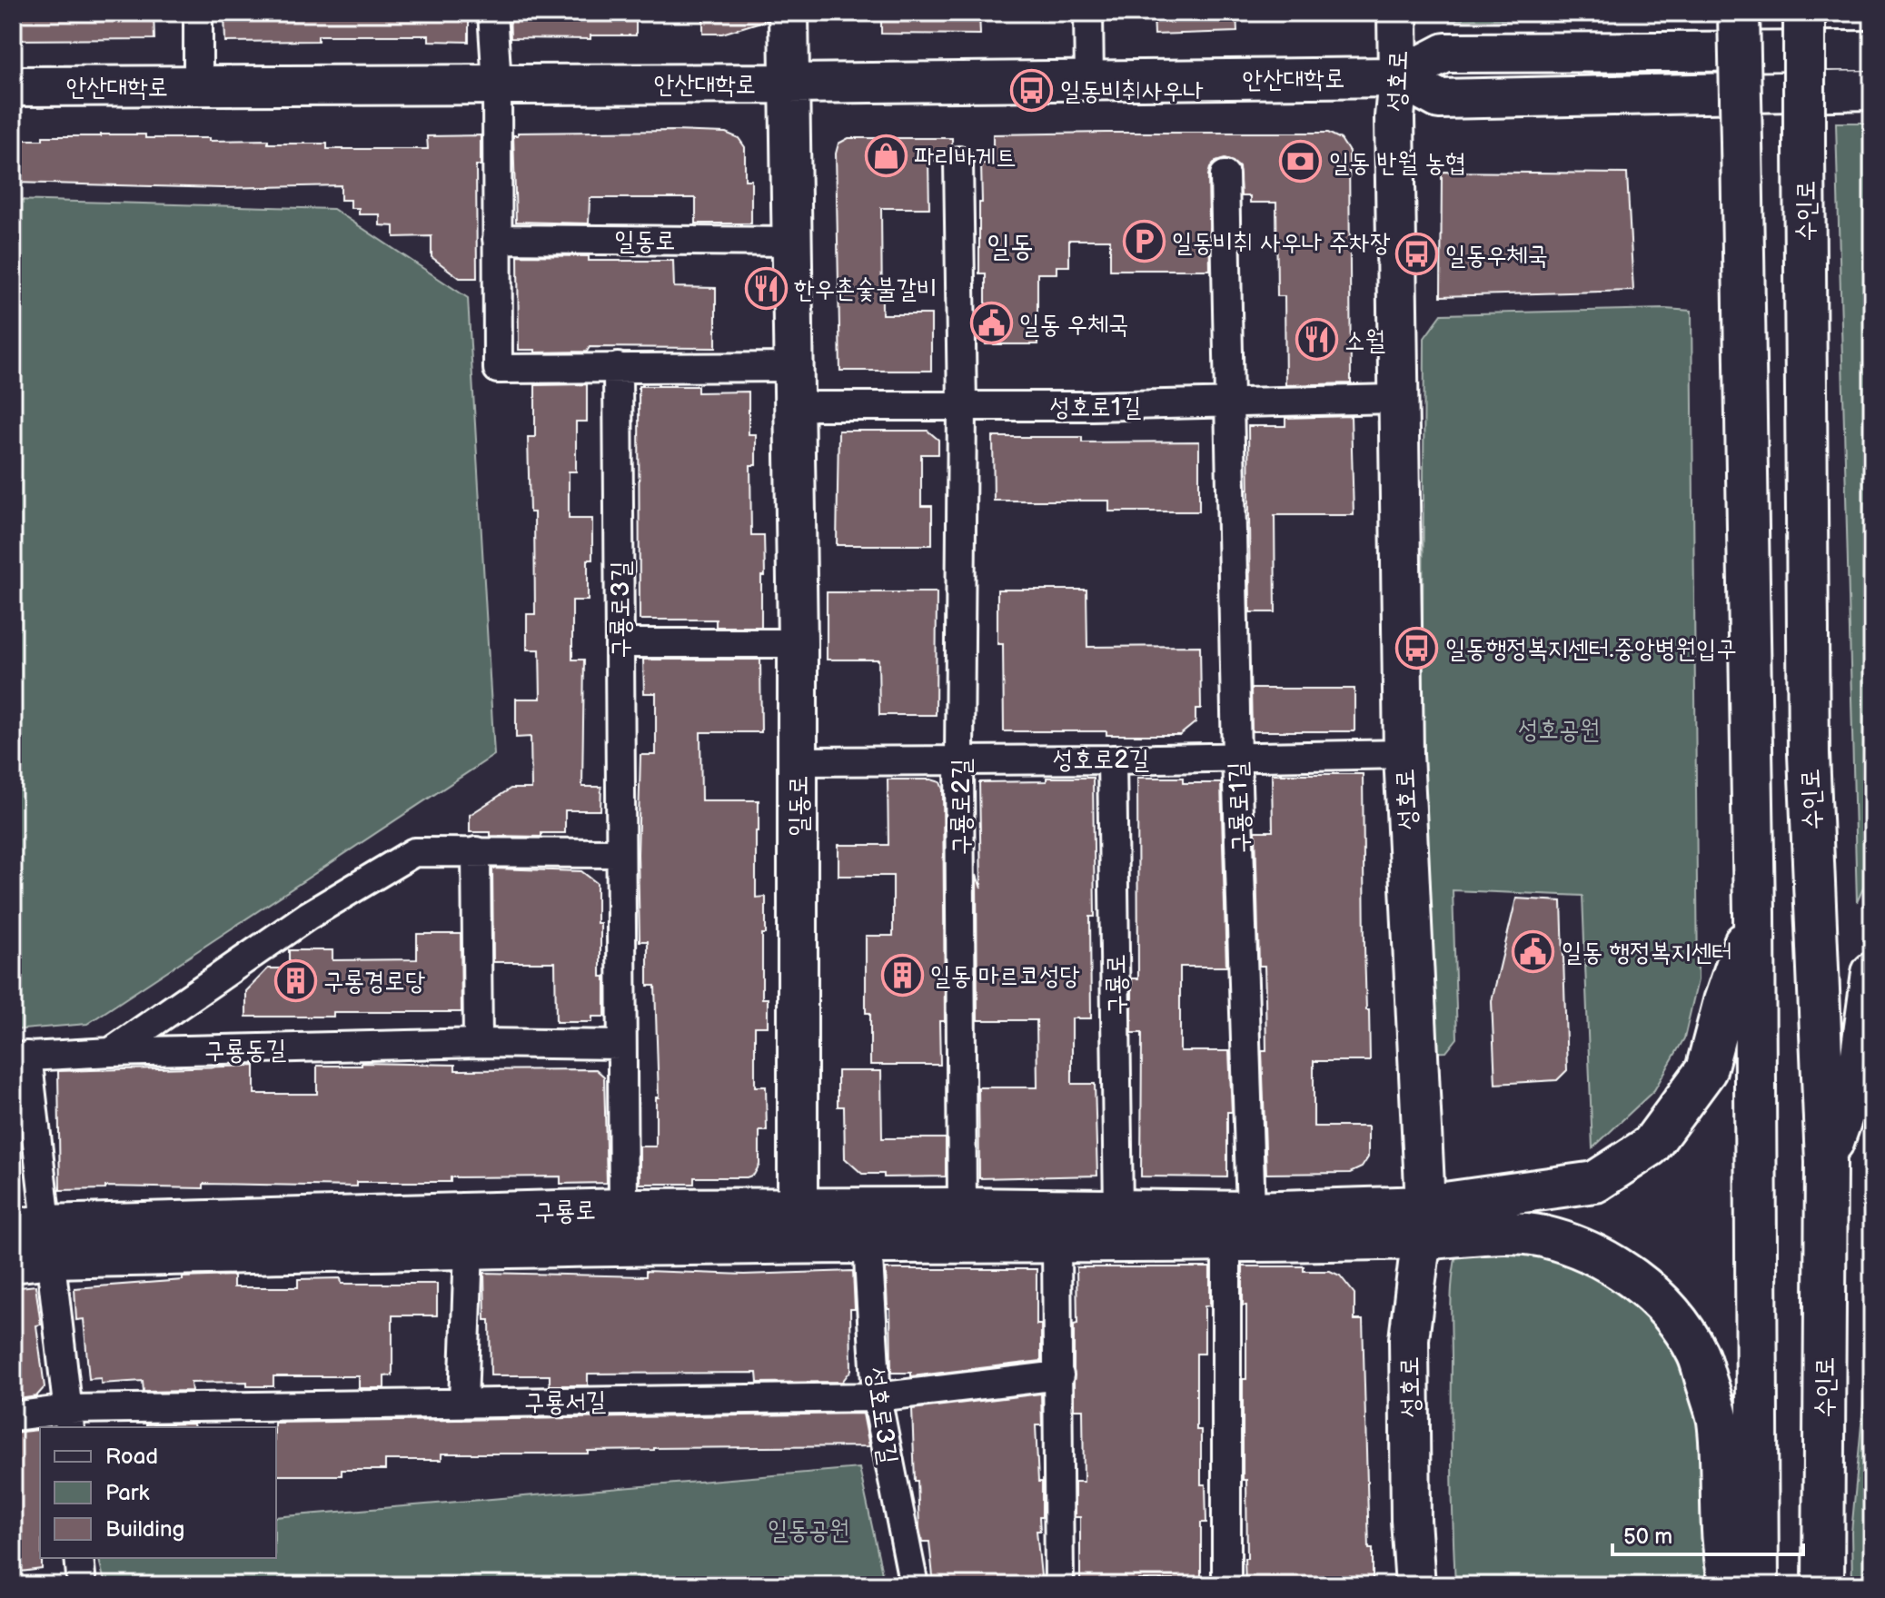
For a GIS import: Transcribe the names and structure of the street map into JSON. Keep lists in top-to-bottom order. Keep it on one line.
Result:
{"streets":{"highway":["수인로"],"street":["안산대학로","성호로","일동로","성호로1길","구룡로3길","성호로2길","구룡로2길","구룡로1길","구룡로","구룡동길","구룡서길","성호로3길"]},"crossings":[["안산대학로","성호로"],["안산대학로","일동로"],["성호로","성호로1길"],["성호로","성호로2길"],["성호로","구룡로"],["일동로","성호로1길"],["일동로","성호로2길"],["일동로","구룡로"],["성호로1길","구룡로2길"],["성호로1길","구룡로1길"],["구룡로3길","구룡로"],["구룡로3길","구룡동길"],["성호로2길","구룡로2길"],["성호로2길","구룡로1길"],["성호로2길","구룡로"],["구룡로2길","구룡로"],["구룡로1길","구룡로"],["구룡로","성호로3길"],["구룡서길","성호로3길"]],"districts":["일동"],"parks":["성호공원","일동공원"],"places":{"bus stop":["일동비취사우나","일동우체국","일동행정복지센터.중앙병원입구"],"shop":["파리바게트"],"bank":["일동 반월 농협"],"parking":["일동비취 사우나 주차장"],"restaurant":["한우촌숯불갈비","소월"],"public building":["일동 우체국","일동 행정복지센터"],"building":["일동 마르코성당","구롱경로당"]},"legend":["Road","Park","Building"],"scale_bar":"50 m"}
